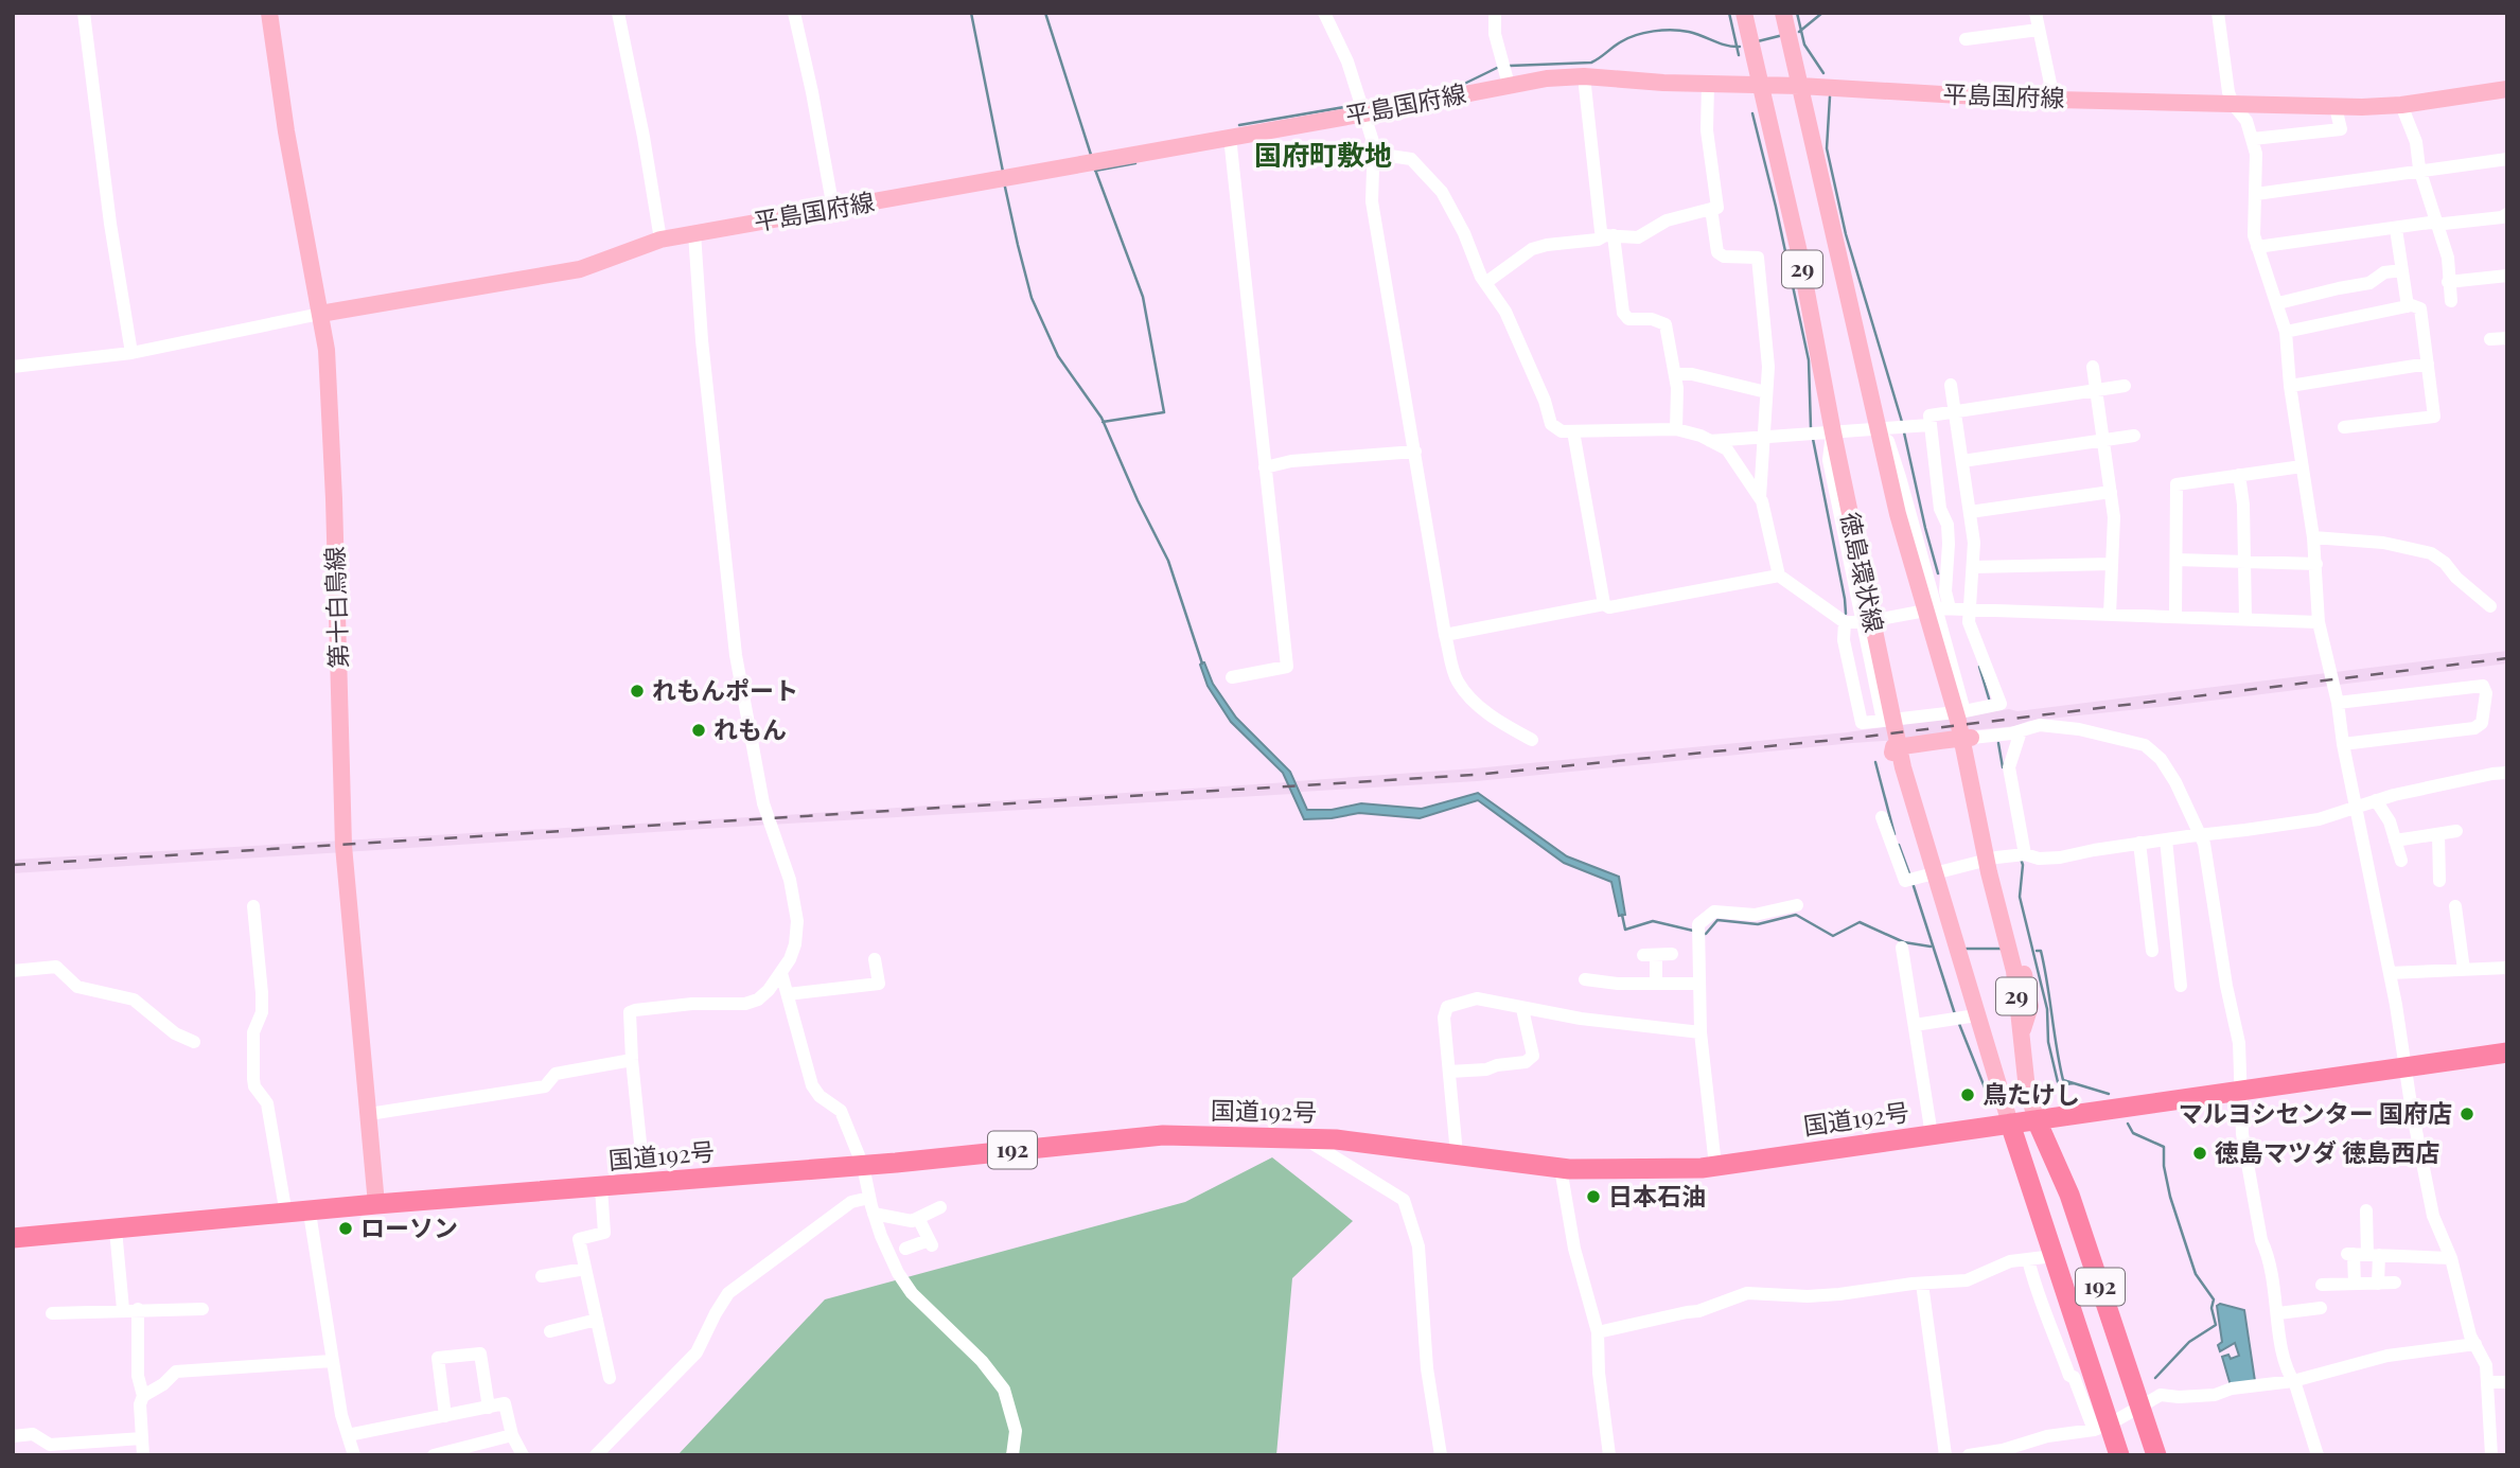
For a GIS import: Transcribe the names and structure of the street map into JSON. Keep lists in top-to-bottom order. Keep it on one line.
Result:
{"streets":{"highway":["国道192号","192"],"main road":["平島国府線","29","徳島環状線","第十白鳥線"]},"crossings":[["平島国府線","徳島環状線"],["平島国府線","第十白鳥線"],["徳島環状線","国道192号"],["徳島環状線","192"],["第十白鳥線","国道192号"],["国道192号","192"]],"districts":["国府町敷地"],"places":["れもんポート","れもん","鳥たけし","マルヨシセンター 国府店","徳島マツダ 徳島西店","日本石油","ローソン"]}
